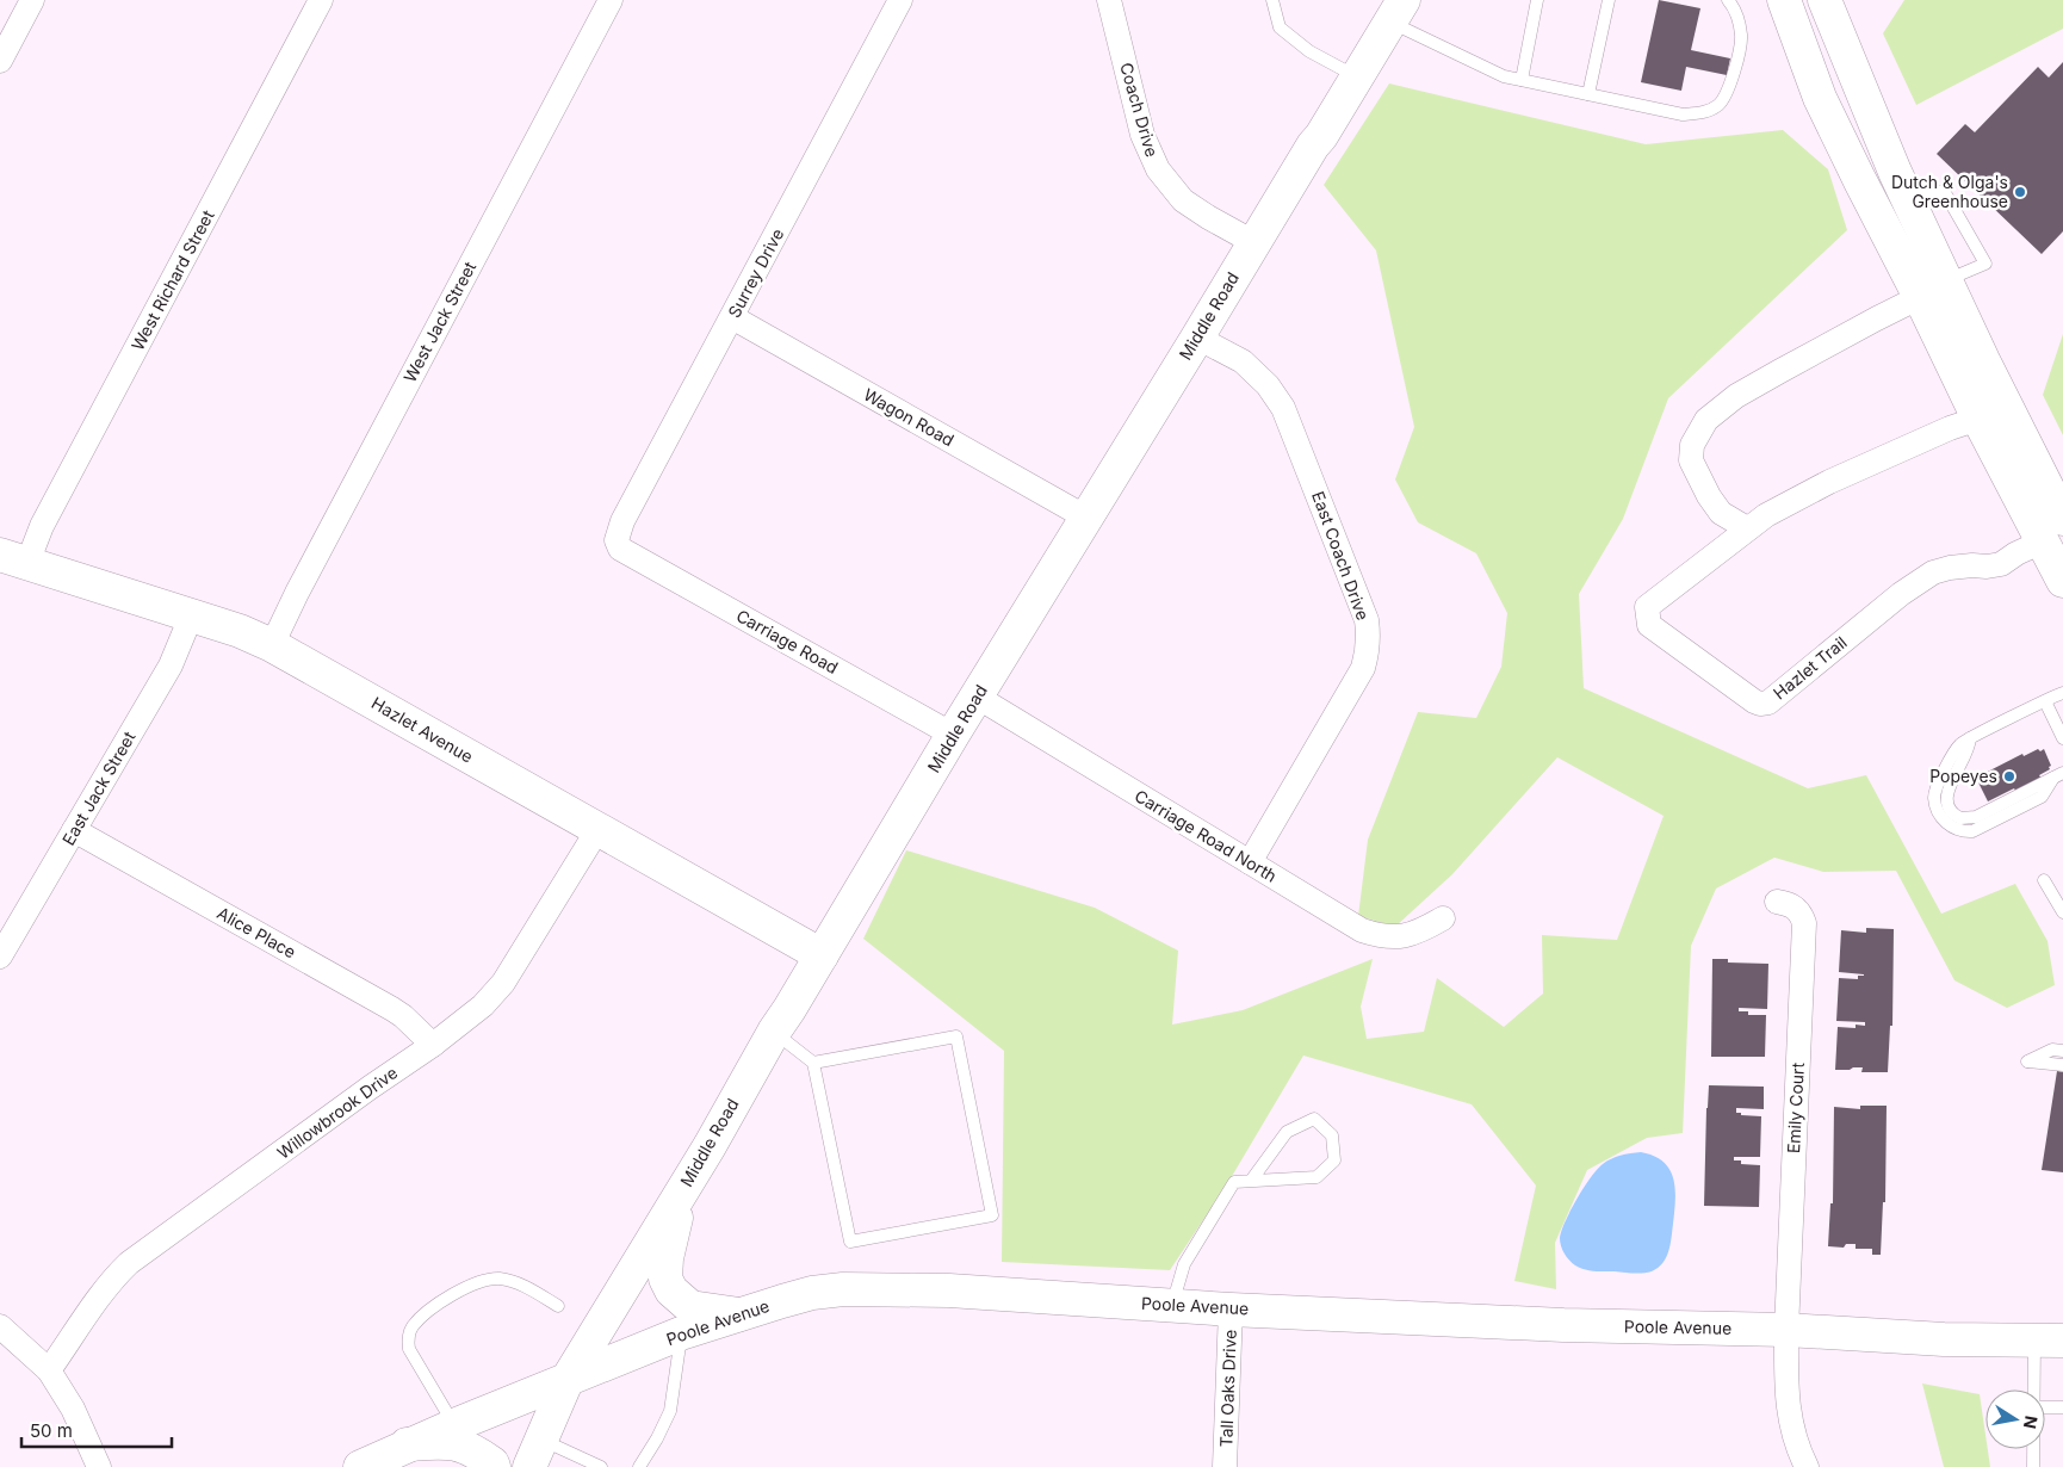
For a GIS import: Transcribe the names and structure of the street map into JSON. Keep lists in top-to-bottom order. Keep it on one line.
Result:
{"streets":{"main road":["Middle Road","Hazlet Avenue","Poole Avenue"],"street":["Coach Drive","Surrey Drive","West Richard Street","West Jack Street","Wagon Road","East Coach Drive","Carriage Road","Hazlet Trail","East Jack Street","Carriage Road North","Alice Place","Emily Court","Willowbrook Drive","Tall Oaks Drive"]},"crossings":[["Coach Drive","Middle Road"],["Surrey Drive","Wagon Road"],["Surrey Drive","Carriage Road"],["West Richard Street","Hazlet Avenue"],["Middle Road","Wagon Road"],["Middle Road","East Coach Drive"],["Middle Road","Carriage Road"],["Middle Road","Hazlet Avenue"],["Middle Road","Carriage Road North"],["Middle Road","Poole Avenue"],["West Jack Street","Hazlet Avenue"],["East Coach Drive","Carriage Road North"],["Hazlet Avenue","East Jack Street"],["Hazlet Avenue","Willowbrook Drive"],["East Jack Street","Alice Place"],["Alice Place","Willowbrook Drive"],["Emily Court","Poole Avenue"],["Poole Avenue","Tall Oaks Drive"]],"places":["Dutch & Olga's Greenhouse","Popeyes"],"scale_bar":"50 m","north":"right"}
